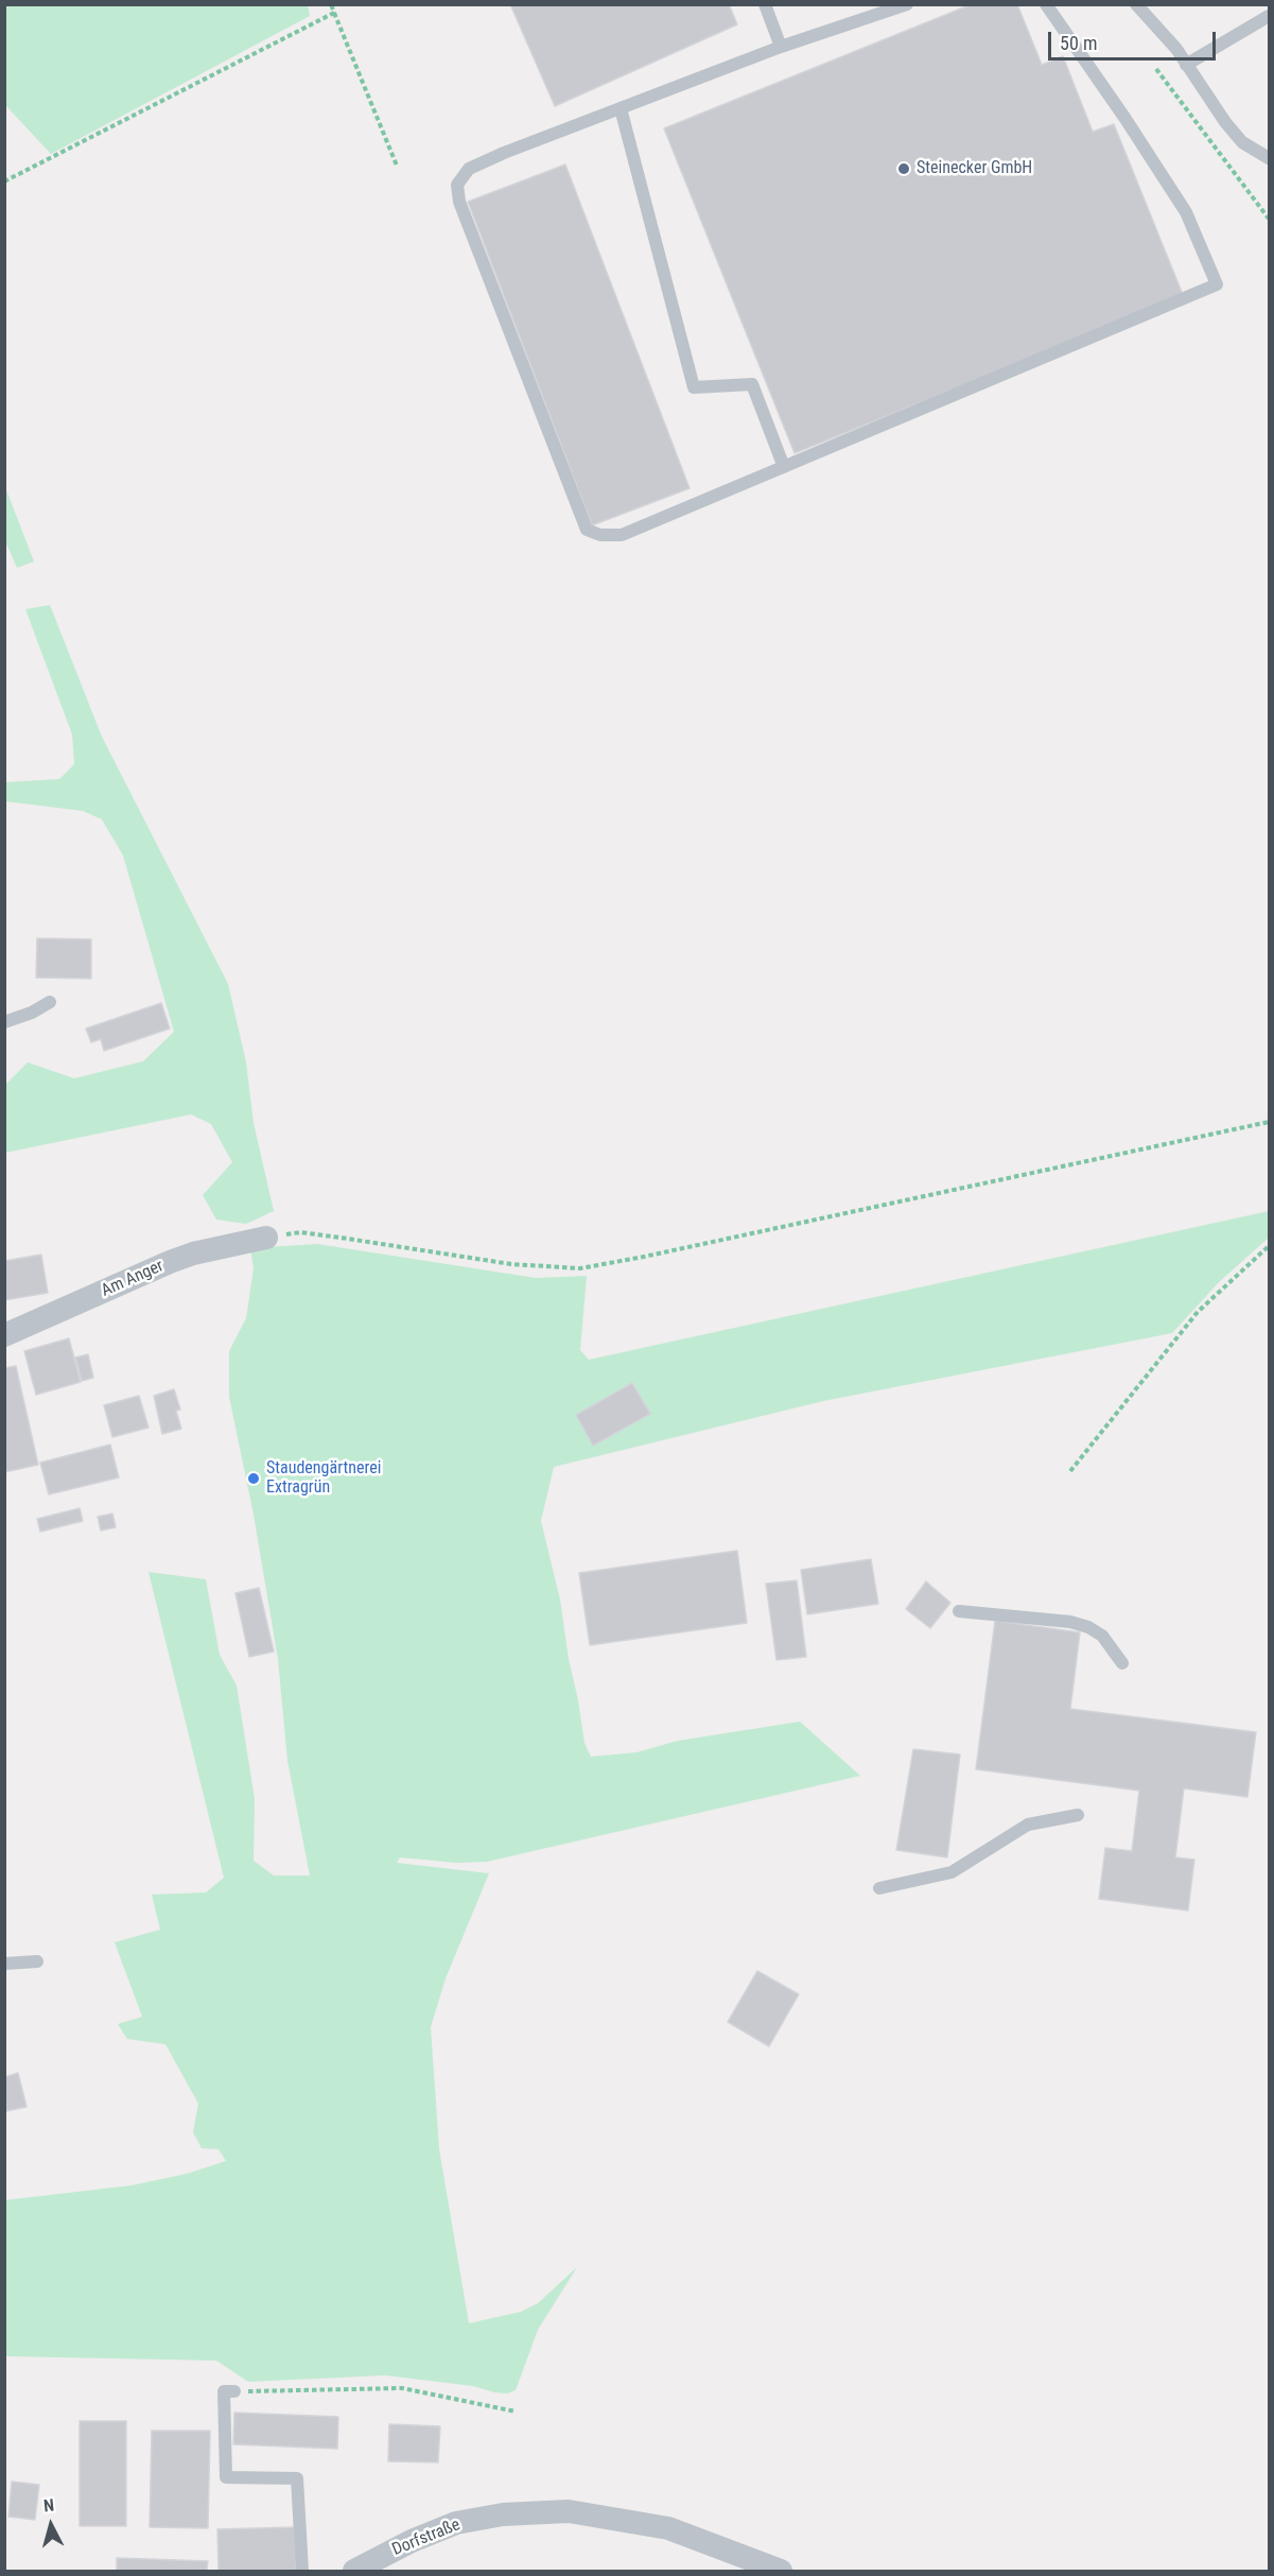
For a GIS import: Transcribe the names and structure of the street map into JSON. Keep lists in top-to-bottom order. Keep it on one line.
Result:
{"streets":{"street":["Am Anger","Dorfstraße"]},"places":["Steinecker GmbH","Staudengärtnerei Extragrün"],"scale_bar":"50 m","north":"top"}
